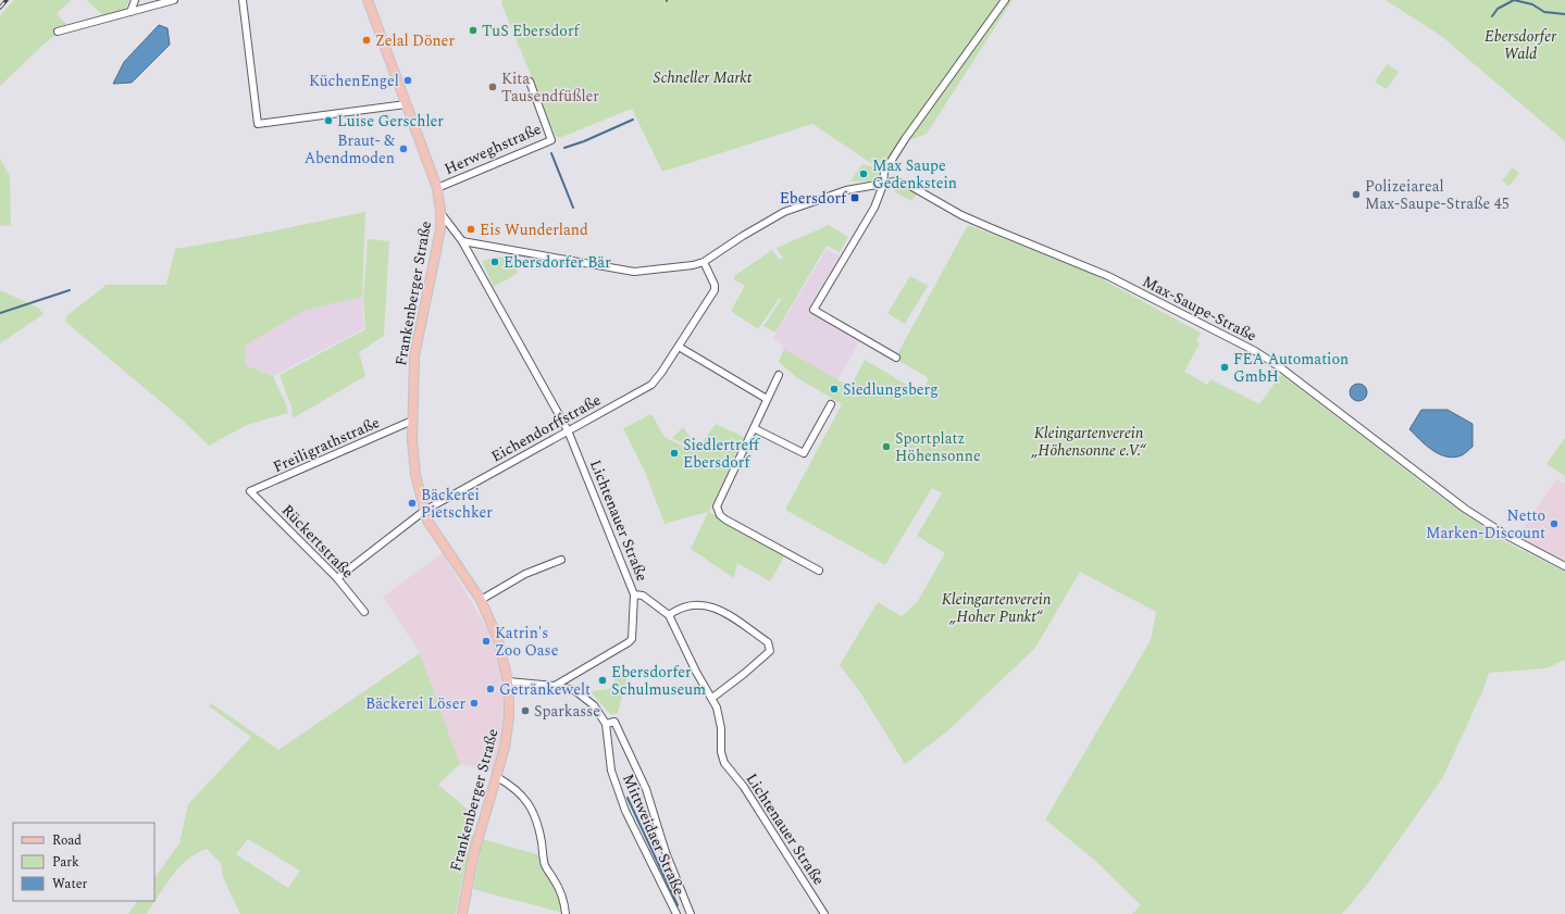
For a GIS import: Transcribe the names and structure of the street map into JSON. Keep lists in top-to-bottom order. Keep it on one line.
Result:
{"streets":{"main road":["Frankenberger Straße"],"street":["Herweghstraße","Max-Saupe-Straße","Eichendorffstraße","Freiligrathstraße","Lichtenauer Straße","Rückertstraße","Mittweidaer Straße"]},"crossings":[["Herweghstraße","Frankenberger Straße"],["Frankenberger Straße","Eichendorffstraße"],["Frankenberger Straße","Freiligrathstraße"],["Frankenberger Straße","Lichtenauer Straße"],["Frankenberger Straße","Mittweidaer Straße"],["Max-Saupe-Straße","Eichendorffstraße"],["Max-Saupe-Straße","Lichtenauer Straße"],["Eichendorffstraße","Lichtenauer Straße"],["Eichendorffstraße","Rückertstraße"],["Freiligrathstraße","Rückertstraße"]],"parks":["Ebersdorfer Wald","Schneller Markt","Kleingartenverein „Höhensonne e.V.“","Kleingartenverein „Hoher Punkt“"],"places":{"other":["TuS Ebersdorf","Zelal Döner","KüchenEngel","Kita Tausendfüßler","Luise Gerschler","Braut- & Abendmoden","Max Saupe Gedenkstein","Polizeiareal Max-Saupe-Straße 45","Eis Wunderland","Ebersdorfer Bär","FEA Automation GmbH","Siedlungsberg","Sportplatz Höhensonne","Siedlertreff Ebersdorf","Bäckerei Pietschker","Netto Marken-Discount","Katrin's Zoo Oase","Ebersdorfer Schulmuseum","Getränkewelt","Bäckerei Löser","Sparkasse"],"transit":["Ebersdorf"]},"legend":["Road","Park","Water"]}
